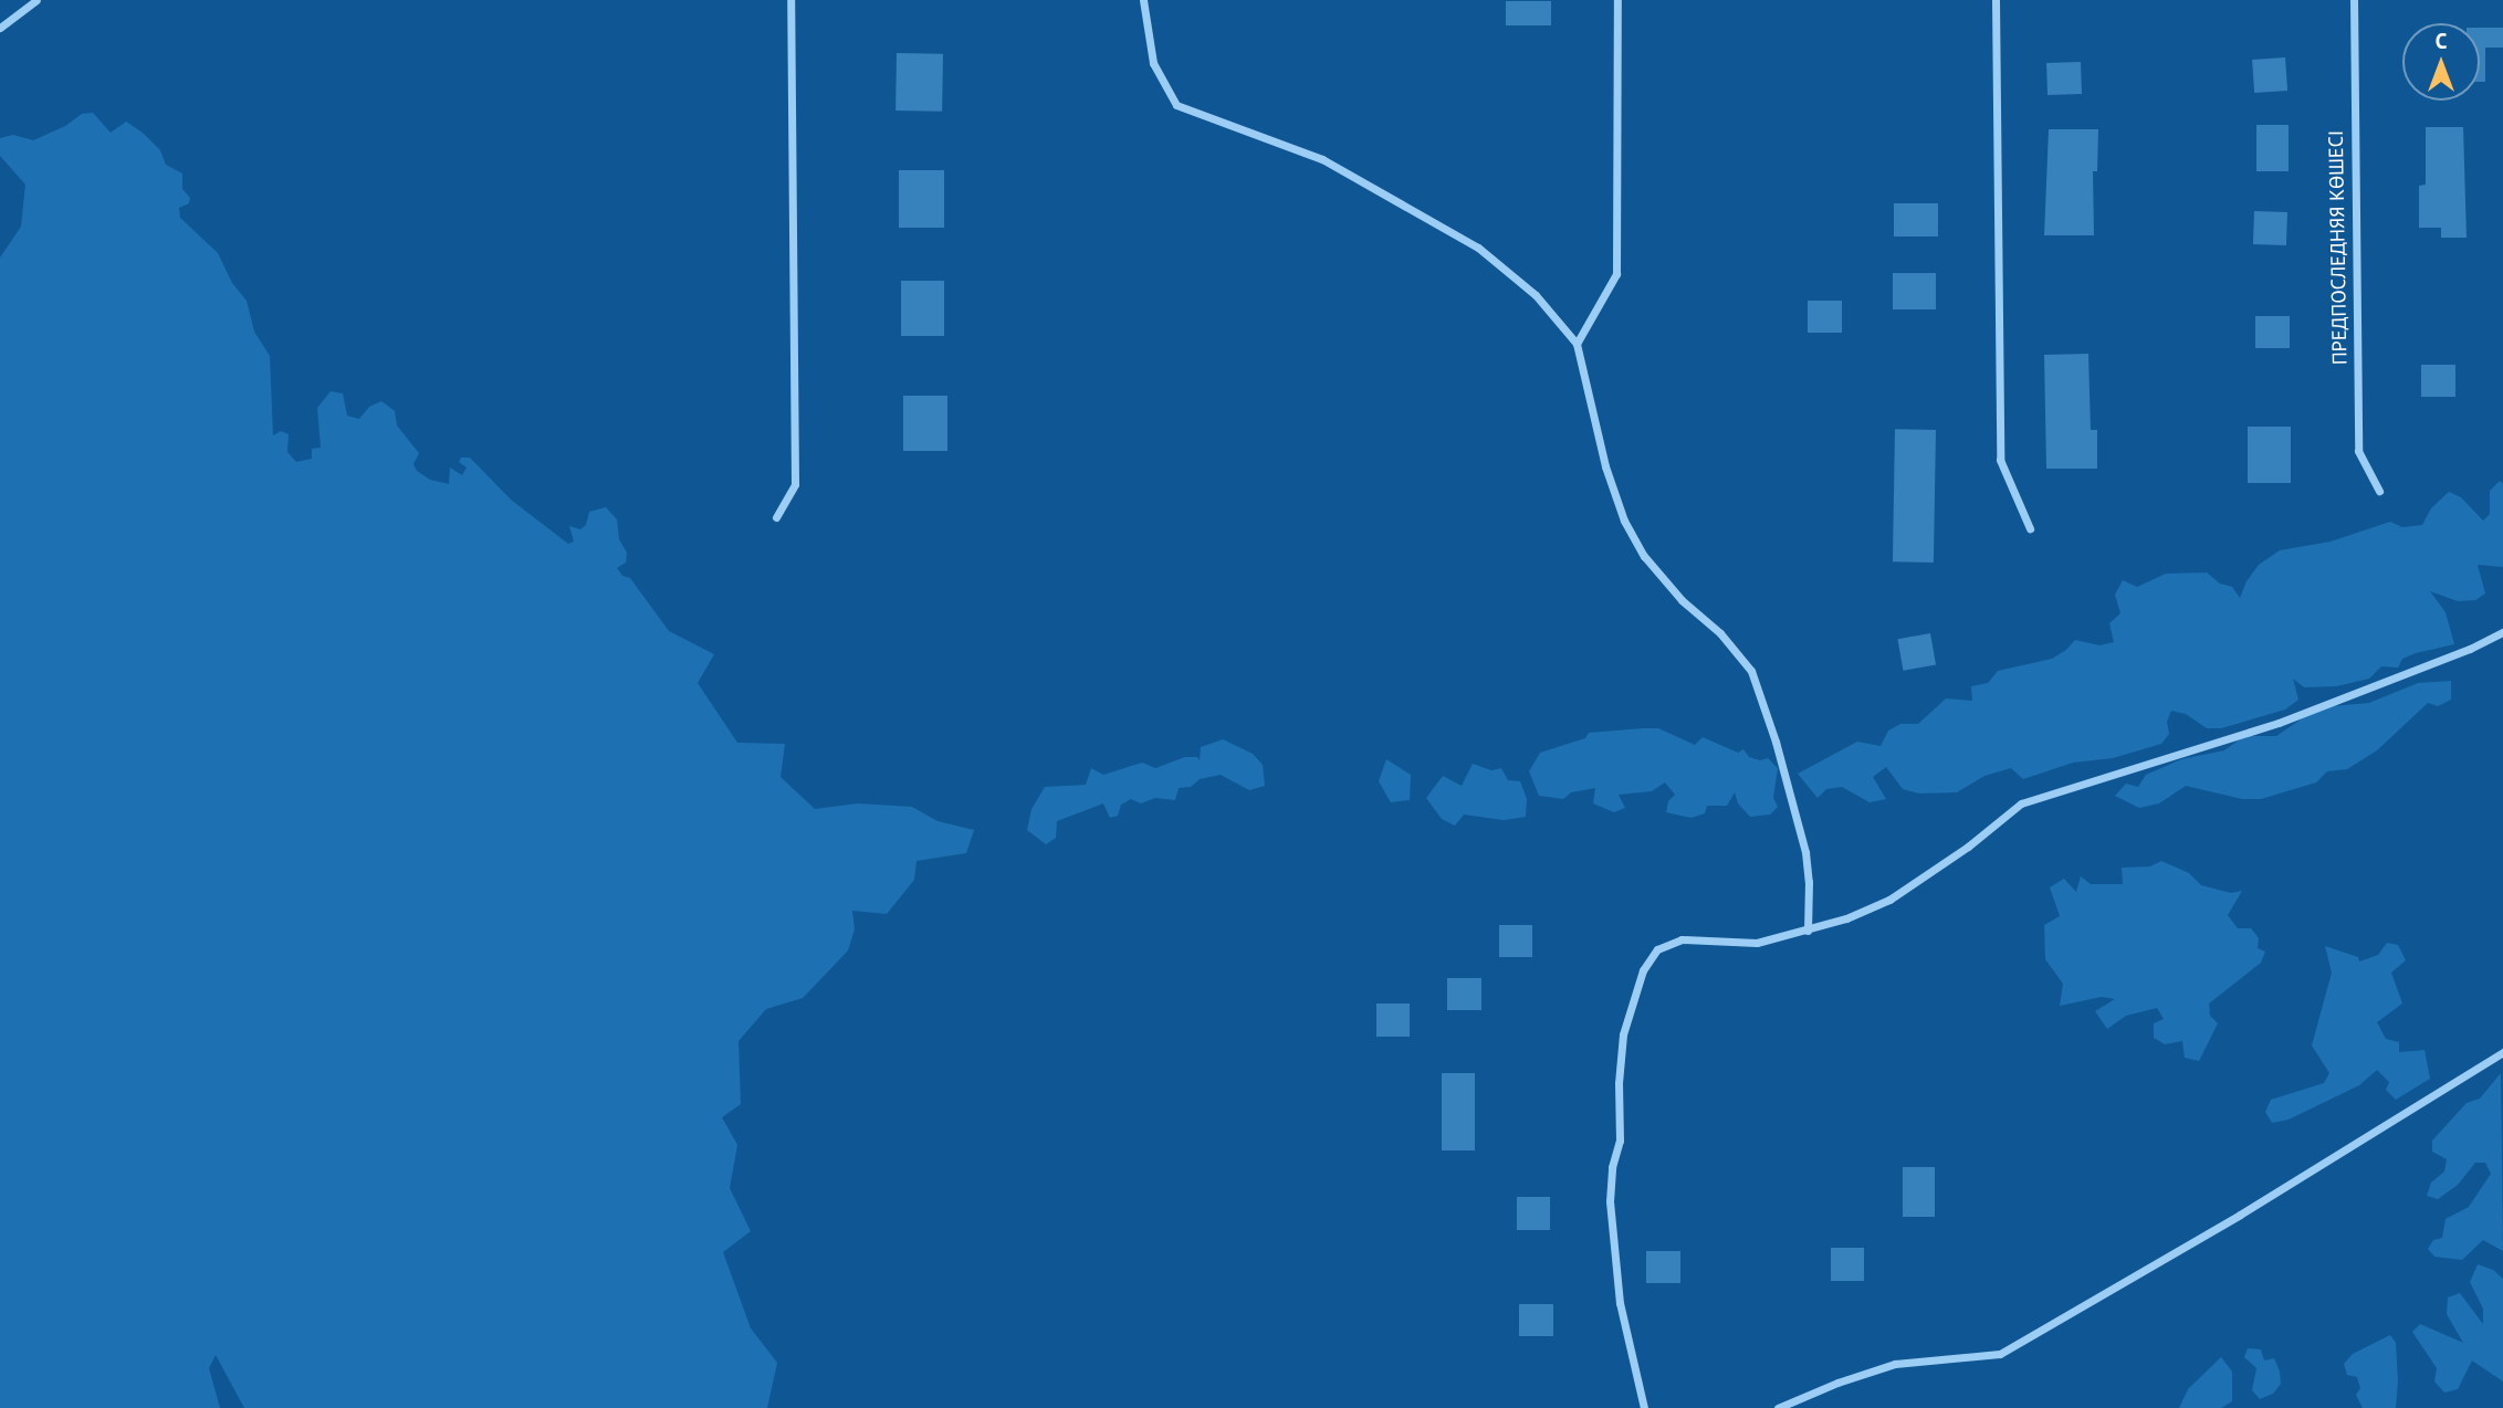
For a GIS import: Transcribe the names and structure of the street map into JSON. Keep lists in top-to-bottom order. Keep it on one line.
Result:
{"streets":{"street":["ПРЕДПОСЛЕДНЯЯ КӨШЕСІ"]},"north":"top"}
